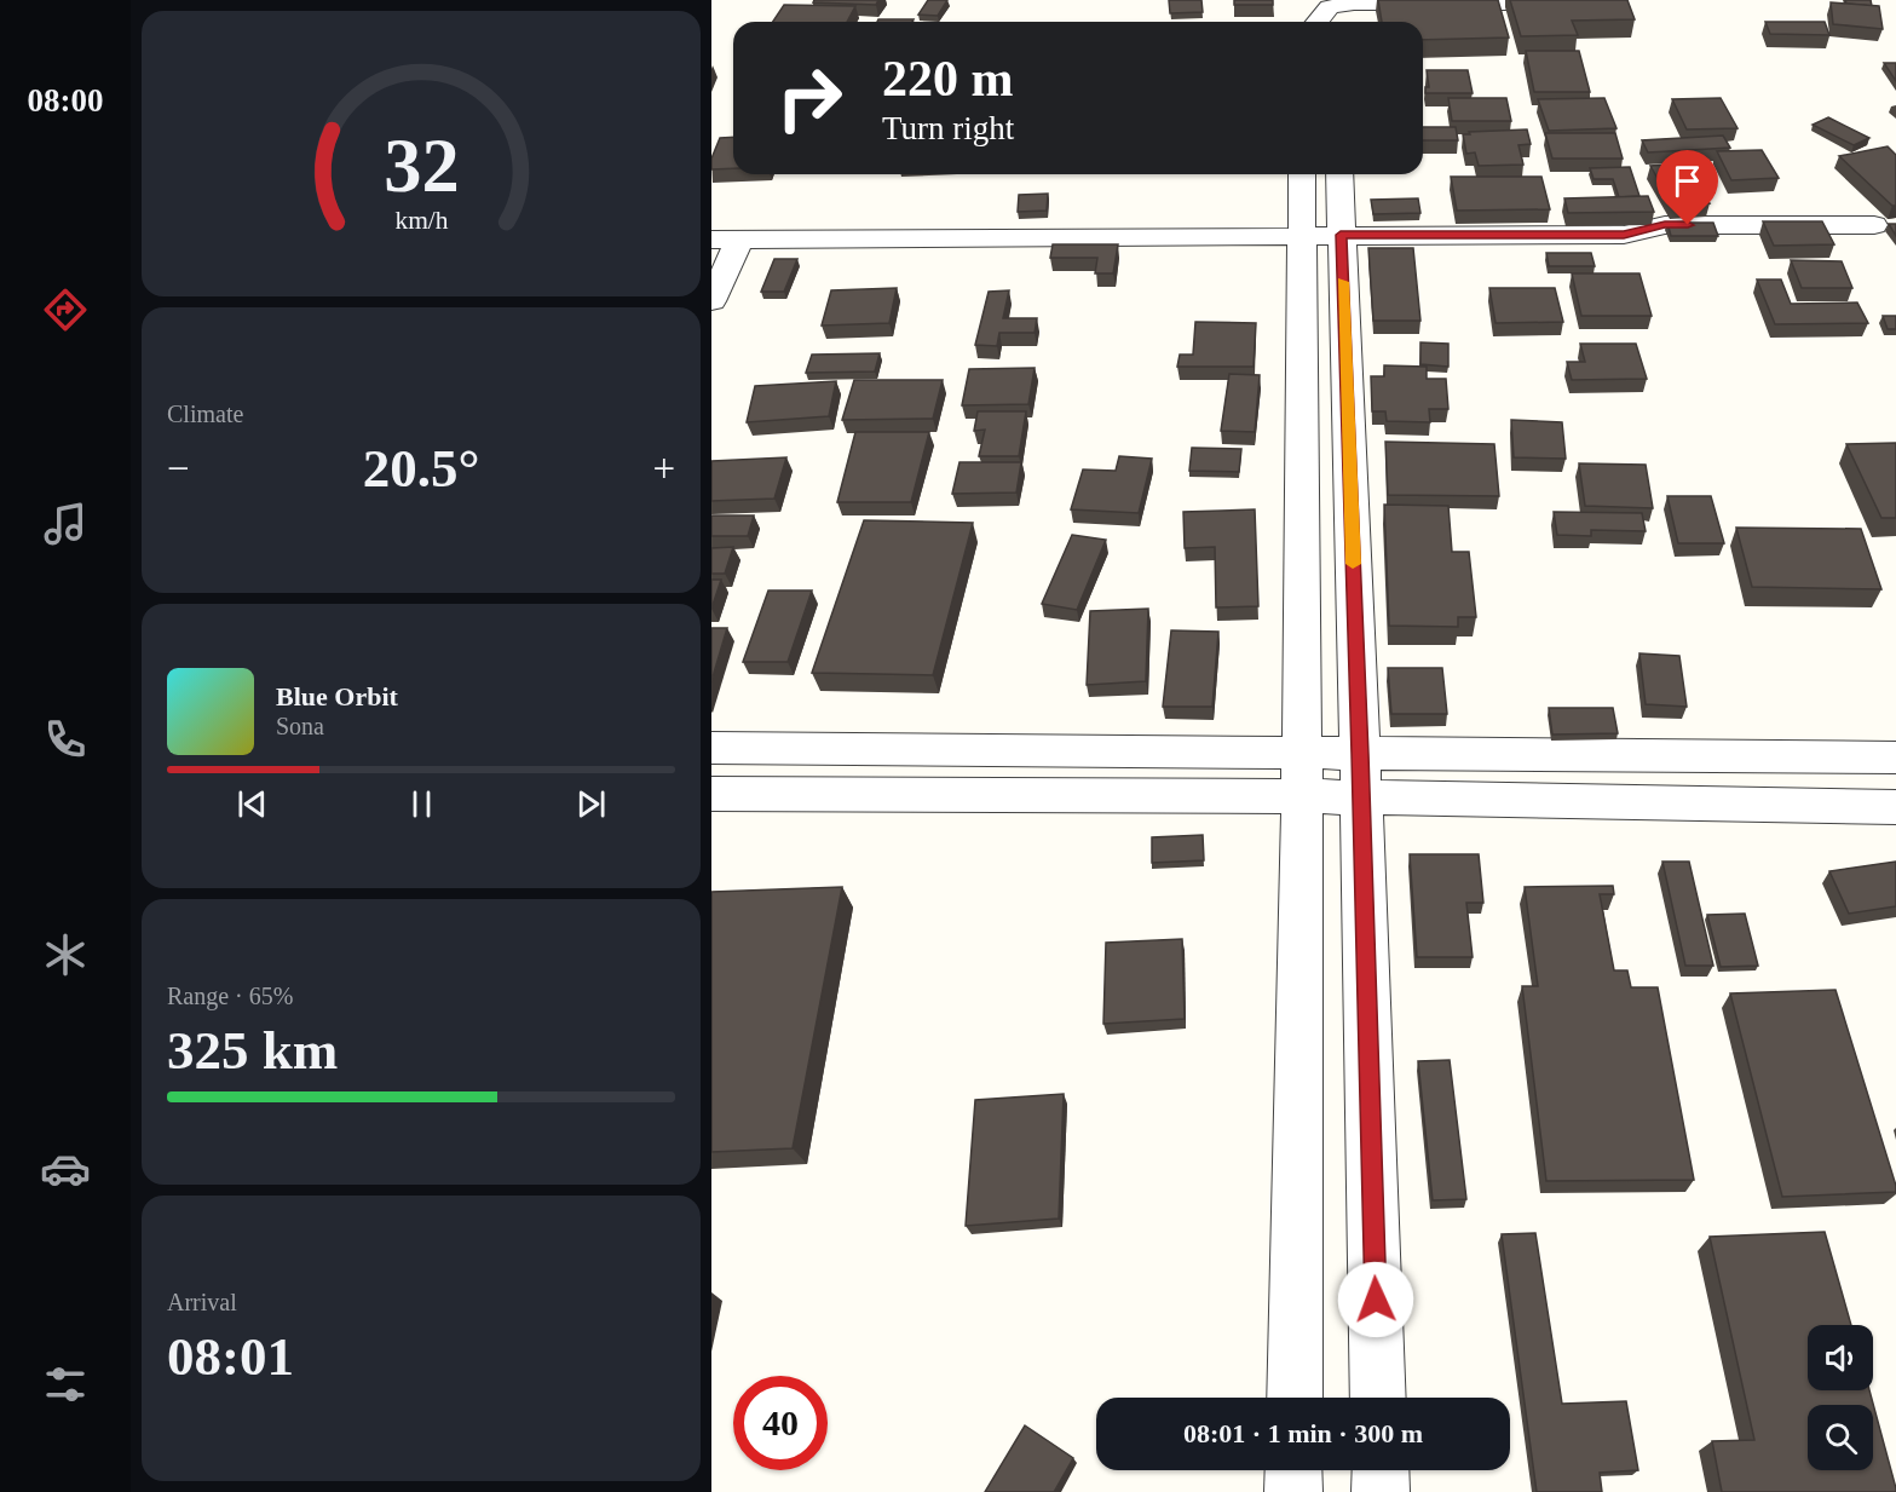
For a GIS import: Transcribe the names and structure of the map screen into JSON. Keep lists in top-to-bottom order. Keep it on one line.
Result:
{"page":{"tabs":"08:00","turn":["220 m","Turn right"],"tile":["Climate",["Range · 65%","325 km"],["Arrival","08:01"]],"heat":["−","20.5°","+"],"song":["Blue Orbit","Sona"],"limit":"40","trip":"08:01 · 1 min · 300 m","gauge":["32","km/h"]}}
